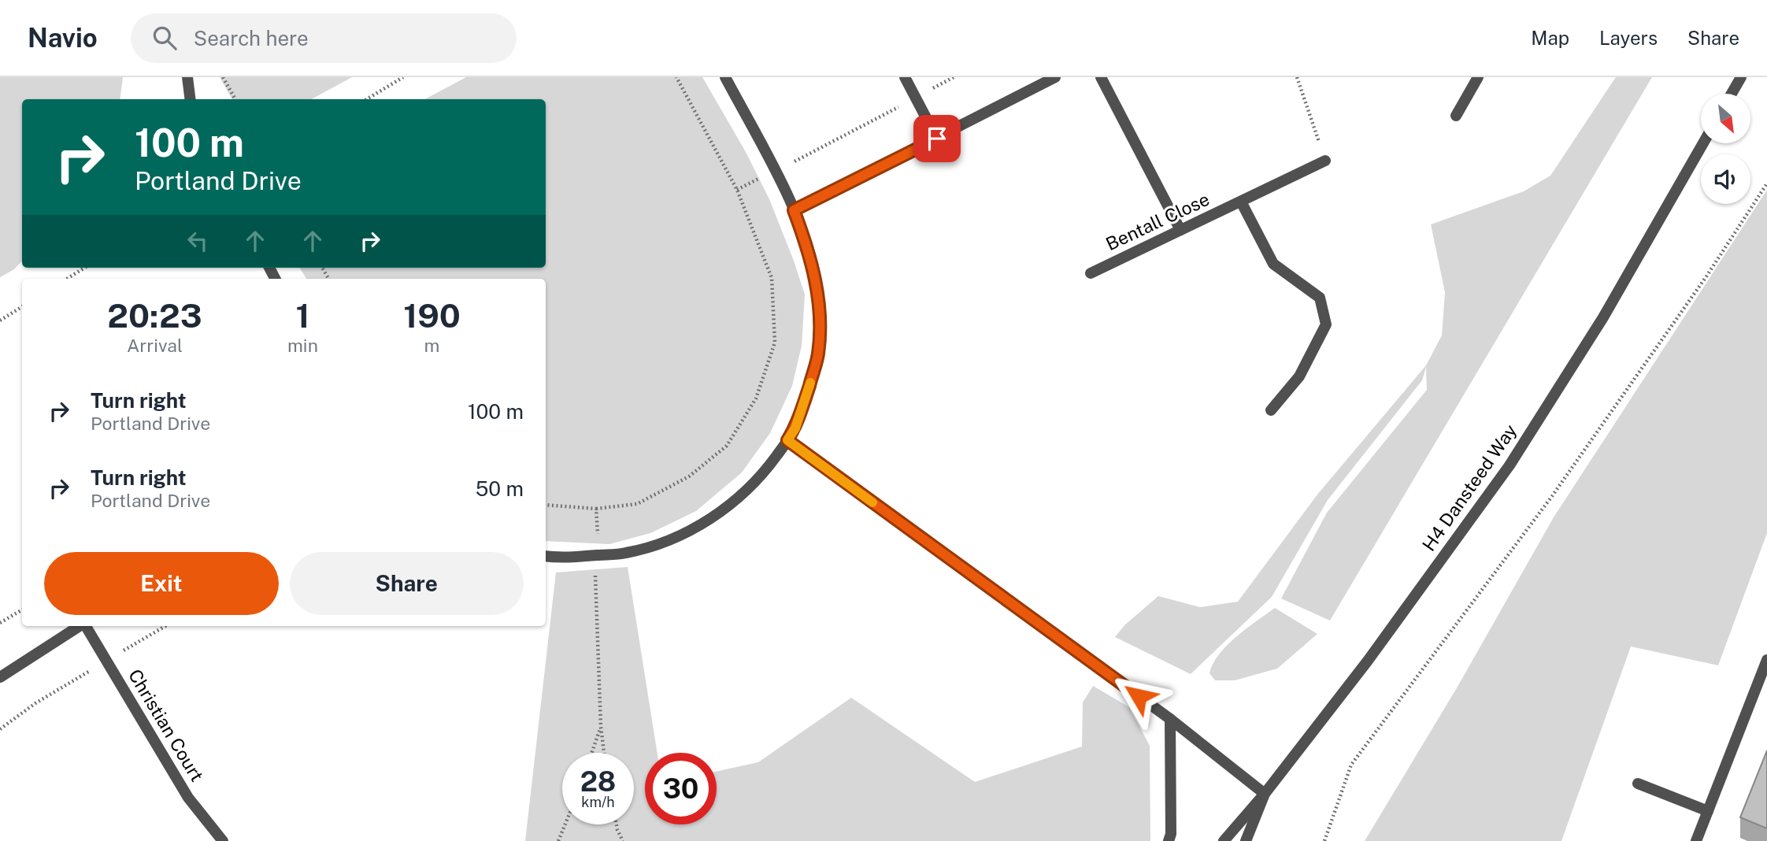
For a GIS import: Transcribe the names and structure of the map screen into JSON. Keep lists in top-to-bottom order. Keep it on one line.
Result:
{"streets":{"street":["Bentall Close","H4 Dansteed Way","Christian Court"]},"north":"bottom right","page":{"header":"Navio","search":"Search here","nav":["Map","Layers","Share"],"turn":["100 m","Portland Drive"],"eta":["20:23","Arrival","1","min","190","m"],"list":[{"name":"Turn right","note":"Portland Drive","value":"100 m"},{"name":"Turn right","note":"Portland Drive","value":"50 m"}],"buttons":["Exit","Share"],"speed":"28 km/h","limit":"30"}}
